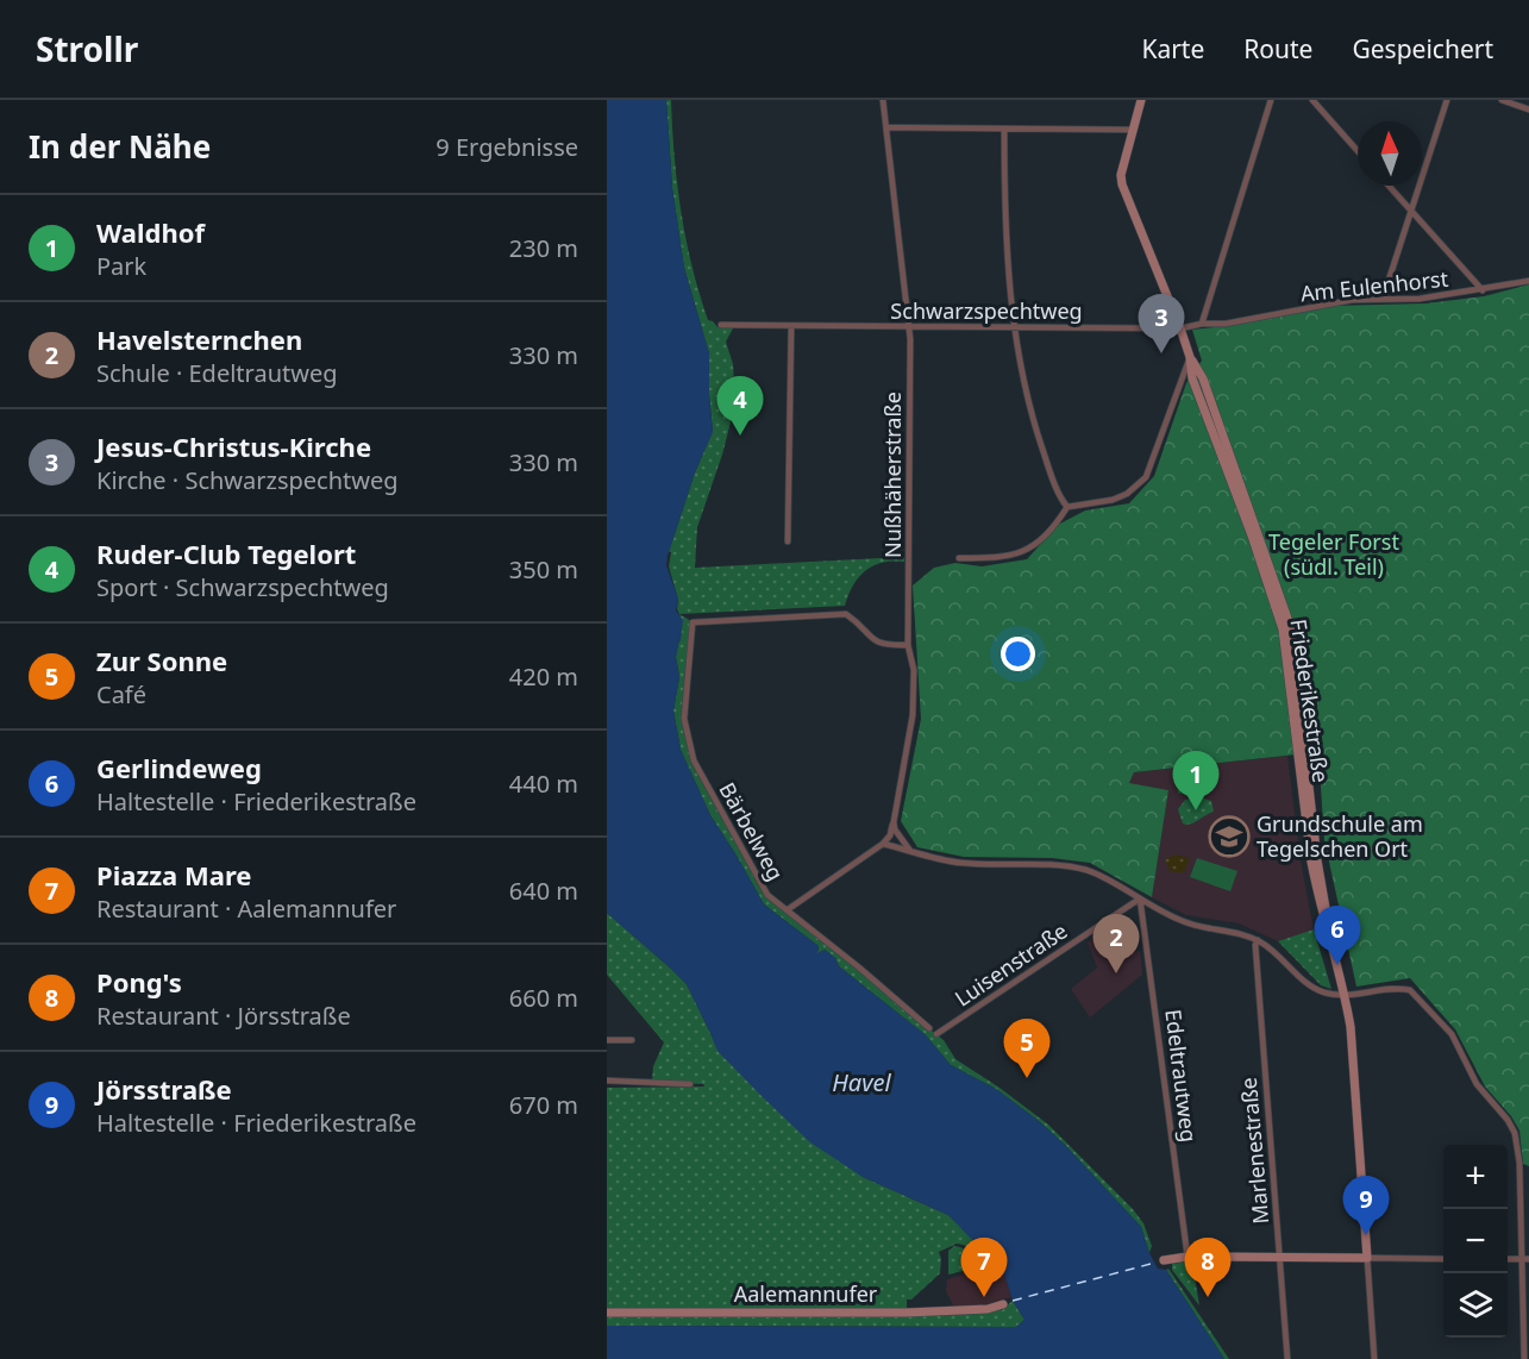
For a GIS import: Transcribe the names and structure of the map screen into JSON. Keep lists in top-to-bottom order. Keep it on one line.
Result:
{"streets":{"street":["Am Eulenhorst","Schwarzspechtweg","Nußhäherstraße","Friederikestraße","Bärbelweg","Luisenstraße","Edeltrautweg","Marlenestraße","Aalemannufer"]},"crossings":[["Am Eulenhorst","Schwarzspechtweg"],["Am Eulenhorst","Friederikestraße"],["Schwarzspechtweg","Nußhäherstraße"],["Schwarzspechtweg","Friederikestraße"],["Nußhäherstraße","Bärbelweg"],["Luisenstraße","Edeltrautweg"]],"water":["Havel"],"parks":["Tegeler Forst (südl. Teil)"],"places":{"school or university":["Grundschule am Tegelschen Ort"]},"north":"top","page":{"header":"Strollr","nav":["Karte","Route","Gespeichert"],"heading":["In der Nähe","9 Ergebnisse"],"list":[{"mark":"1","name":"Waldhof","note":"Park","value":"230 m"},{"mark":"2","name":"Havelsternchen","note":"Schule · Edeltrautweg","value":"330 m"},{"mark":"3","name":"Jesus-Christus-Kirche","note":"Kirche · Schwarzspechtweg","value":"330 m"},{"mark":"4","name":"Ruder-Club Tegelort","note":"Sport · Schwarzspechtweg","value":"350 m"},{"mark":"5","name":"Zur Sonne","note":"Café","value":"420 m"},{"mark":"6","name":"Gerlindeweg","note":"Haltestelle · Friederikestraße","value":"440 m"},{"mark":"7","name":"Piazza Mare","note":"Restaurant · Aalemannufer","value":"640 m"},{"mark":"8","name":"Pong's","note":"Restaurant · Jörsstraße","value":"660 m"},{"mark":"9","name":"Jörsstraße","note":"Haltestelle · Friederikestraße","value":"670 m"}],"pins":["3","4","1","6","2","5","9","7","8"],"map_buttons":["+","−"]}}
